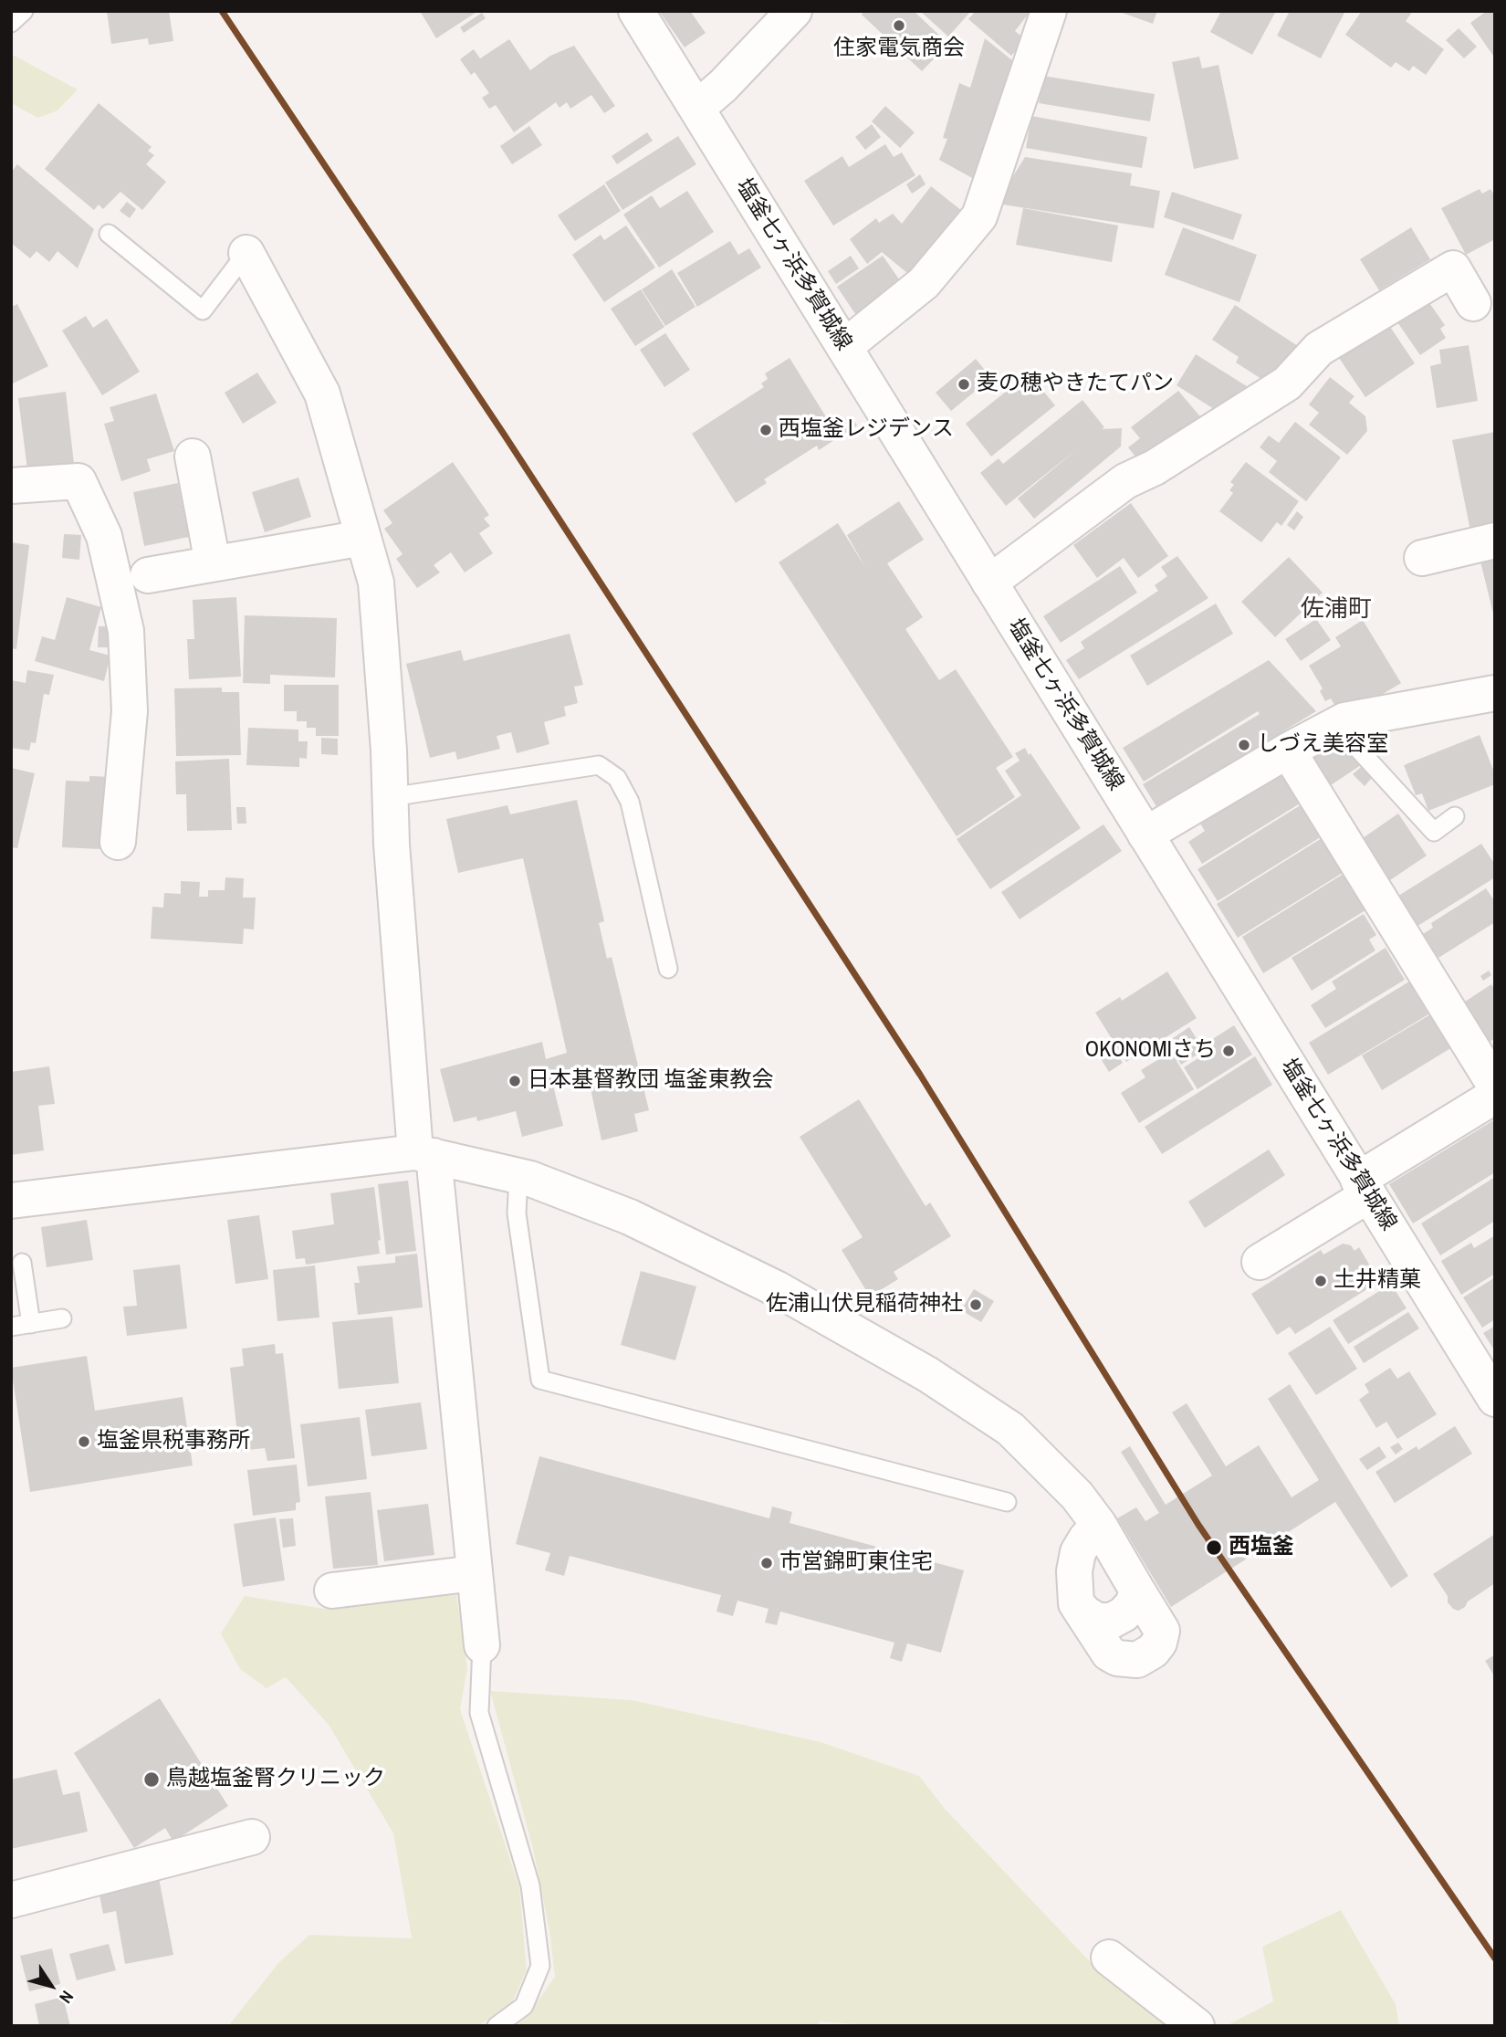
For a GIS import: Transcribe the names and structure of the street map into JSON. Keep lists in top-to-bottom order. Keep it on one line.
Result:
{"streets":{"street":["塩釜七ヶ浜多賀城線"]},"districts":["佐浦町"],"places":["住家電気商会","麦の穂やきたてパン","西塩釜レジデンス","しづえ美容室","OKONOMIさち","日本基督教団 塩釜東教会","土井精菓","佐浦山伏見稲荷神社","塩釜県税事務所","西塩釜","市営錦町東住宅","鳥越塩釜腎クリニック"],"north":"bottom right"}
